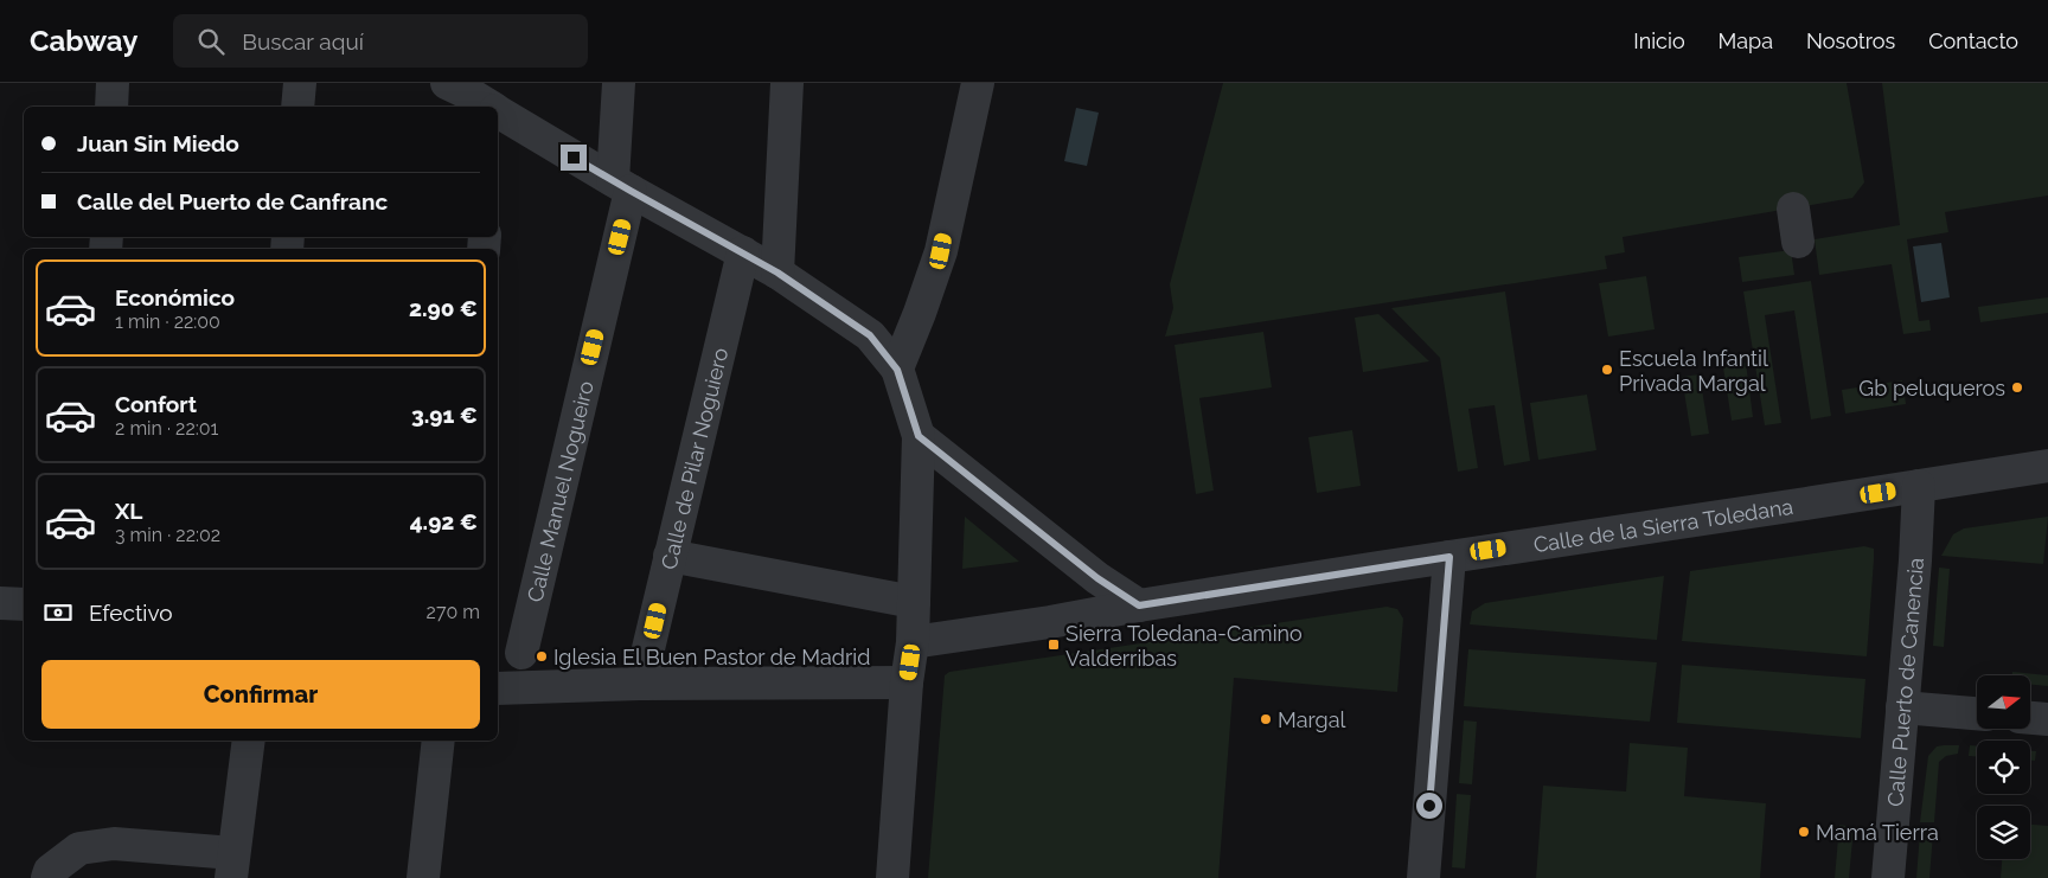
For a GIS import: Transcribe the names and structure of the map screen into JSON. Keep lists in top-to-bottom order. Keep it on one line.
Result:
{"streets":{"street":["Calle de Pilar Noguiero","Calle Manuel Nogueiro","Calle de la Sierra Toledana","Calle Puerto de Canencia"]},"crossings":[["Calle de la Sierra Toledana","Calle Puerto de Canencia"]],"places":{"other":["Escuela Infantil Privada Margal","Gb peluqueros","Iglesia El Buen Pastor de Madrid","Margal","Mamá Tierra"],"transit":["Sierra Toledana-Camino Valderribas"]},"north":"right","page":{"header":"Cabway","search":"Buscar aquí","nav":["Inicio","Mapa","Nosotros","Contacto"],"banner":["Juan Sin Miedo","Calle del Puerto de Canfranc"],"list":[{"name":"Económico","note":"1 min · 22:00","value":"2.90 €"},{"name":"Confort","note":"2 min · 22:01","value":"3.91 €"},{"name":"XL","note":"3 min · 22:02","value":"4.92 €"}],"pay":["Efectivo","270 m"],"buttons":"Confirmar"}}
